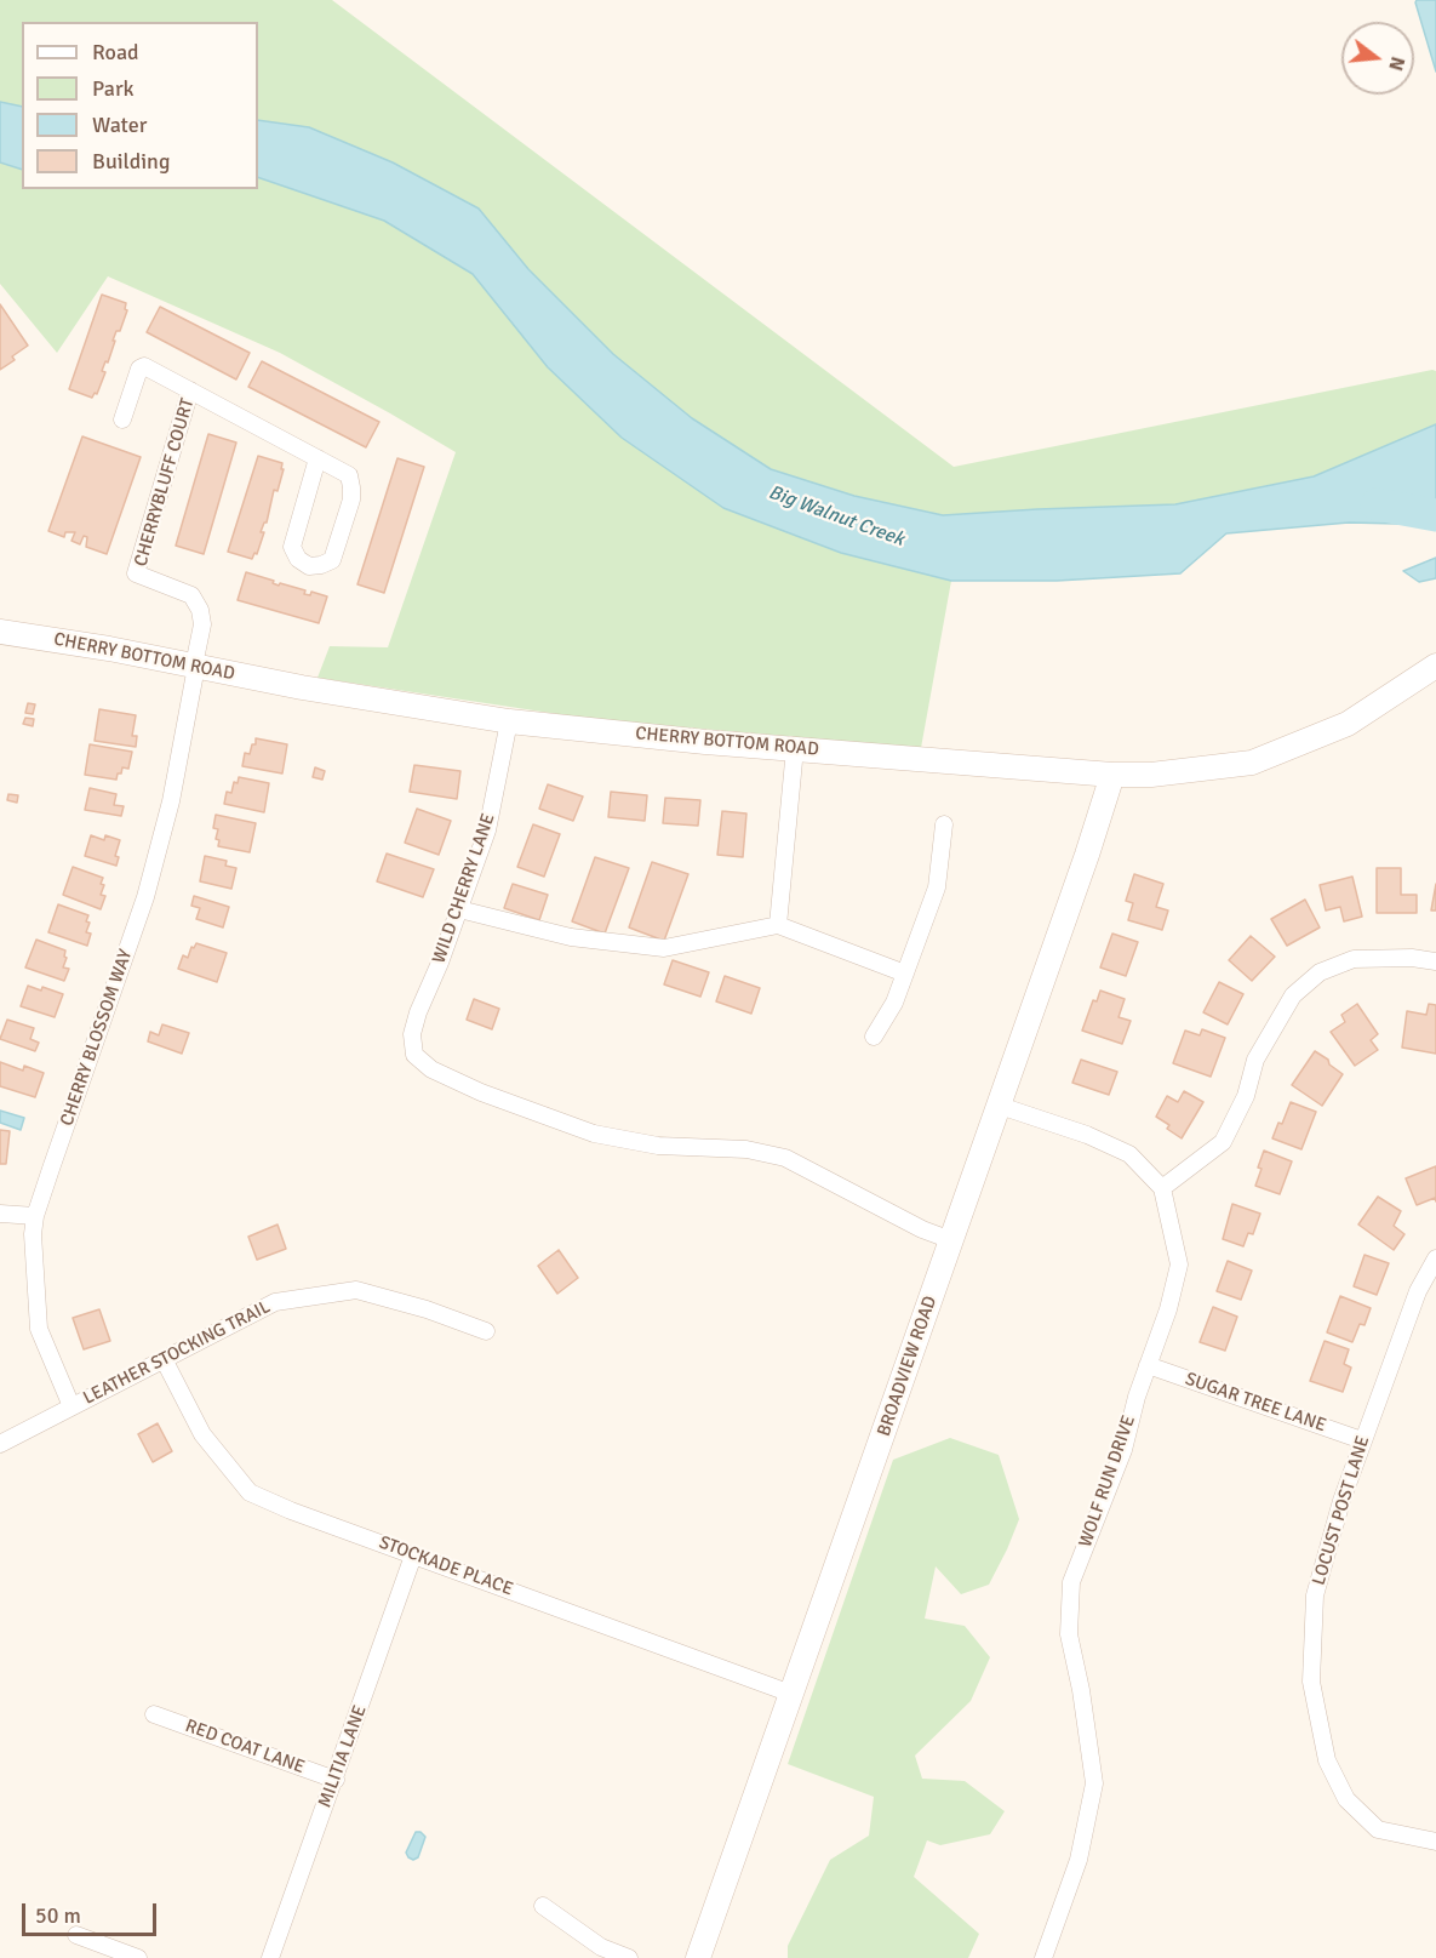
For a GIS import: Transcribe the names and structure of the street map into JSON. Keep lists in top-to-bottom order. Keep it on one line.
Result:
{"streets":{"main road":["CHERRY BOTTOM ROAD","BROADVIEW ROAD"],"street":["CHERRYBLUFF COURT","WILD CHERRY LANE","CHERRY BLOSSOM WAY","LEATHER STOCKING TRAIL","SUGAR TREE LANE","WOLF RUN DRIVE","LOCUST POST LANE","STOCKADE PLACE","RED COAT LANE","MILITIA LANE"]},"crossings":[["CHERRYBLUFF COURT","CHERRY BOTTOM ROAD"],["CHERRYBLUFF COURT","CHERRY BLOSSOM WAY"],["CHERRY BOTTOM ROAD","WILD CHERRY LANE"],["CHERRY BOTTOM ROAD","CHERRY BLOSSOM WAY"],["CHERRY BOTTOM ROAD","BROADVIEW ROAD"],["WILD CHERRY LANE","BROADVIEW ROAD"],["CHERRY BLOSSOM WAY","LEATHER STOCKING TRAIL"],["LEATHER STOCKING TRAIL","STOCKADE PLACE"],["BROADVIEW ROAD","STOCKADE PLACE"],["SUGAR TREE LANE","WOLF RUN DRIVE"],["SUGAR TREE LANE","LOCUST POST LANE"],["STOCKADE PLACE","MILITIA LANE"],["RED COAT LANE","MILITIA LANE"]],"water":["Big Walnut Creek"],"legend":["Road","Park","Water","Building"],"scale_bar":"50 m","north":"right"}
